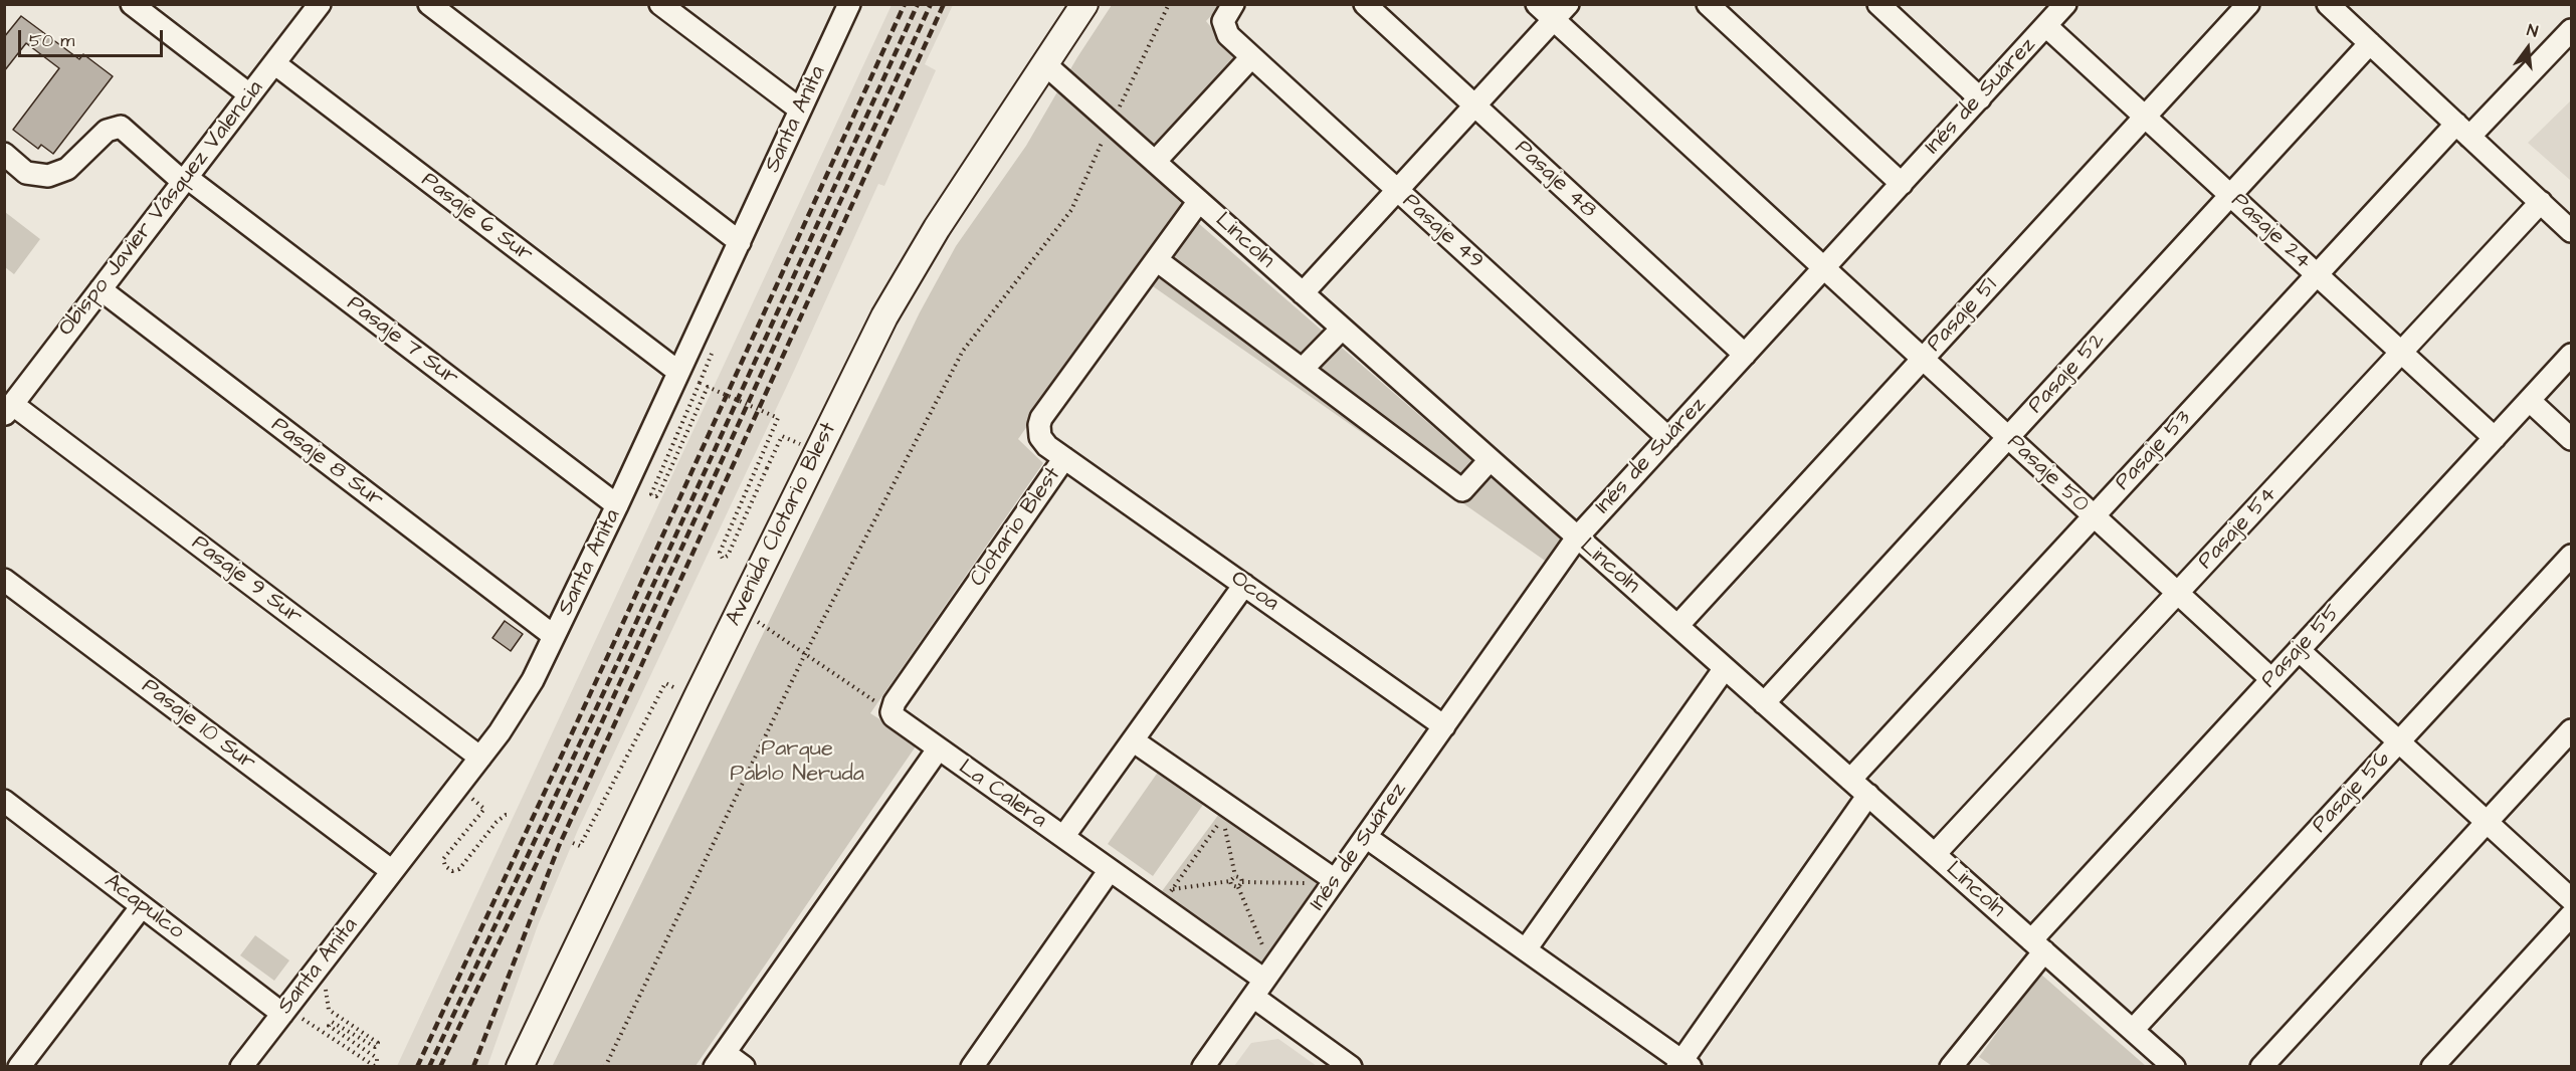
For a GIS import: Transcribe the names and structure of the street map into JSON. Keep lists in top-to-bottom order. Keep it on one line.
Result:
{"streets":{"main road":["Avenida Clotario Blest"],"street":["Inés de Suárez","Santa Anita","Pasaje 48","Obispo Javier Vásquez Valencia","Pasaje 6 Sur","Pasaje 49","Pasaje 24","Lincoln","Pasaje 51","Pasaje 7 Sur","Pasaje 52","Pasaje 53","Pasaje 8 Sur","Pasaje 50","Clotario Blest","Pasaje 54","Pasaje 9 Sur","Ocoa","Pasaje 55","Pasaje 10 Sur","Pasaje 56","La Calera","Acapulco"]},"crossings":[["Inés de Suárez","Pasaje 48"],["Inés de Suárez","Pasaje 49"],["Inés de Suárez","Pasaje 24"],["Inés de Suárez","Lincoln"],["Inés de Suárez","Pasaje 50"],["Inés de Suárez","Ocoa"],["Inés de Suárez","La Calera"],["Santa Anita","Pasaje 6 Sur"],["Santa Anita","Pasaje 7 Sur"],["Santa Anita","Pasaje 8 Sur"],["Santa Anita","Pasaje 9 Sur"],["Santa Anita","Pasaje 10 Sur"],["Santa Anita","Acapulco"],["Obispo Javier Vásquez Valencia","Pasaje 6 Sur"],["Obispo Javier Vásquez Valencia","Pasaje 7 Sur"],["Obispo Javier Vásquez Valencia","Pasaje 8 Sur"],["Obispo Javier Vásquez Valencia","Pasaje 9 Sur"],["Pasaje 24","Pasaje 51"],["Pasaje 24","Pasaje 52"],["Pasaje 24","Pasaje 53"],["Pasaje 24","Pasaje 54"],["Pasaje 24","Pasaje 55"],["Lincoln","Pasaje 51"],["Lincoln","Pasaje 52"],["Lincoln","Pasaje 53"],["Lincoln","Avenida Clotario Blest"],["Lincoln","Clotario Blest"],["Lincoln","Pasaje 54"],["Lincoln","Pasaje 55"],["Lincoln","Pasaje 56"],["Pasaje 51","Pasaje 50"],["Pasaje 52","Pasaje 50"],["Pasaje 53","Pasaje 50"],["Pasaje 50","Pasaje 54"],["Pasaje 50","Pasaje 55"],["Clotario Blest","Ocoa"],["Clotario Blest","La Calera"]],"parks":["Parque Pablo Neruda"],"scale_bar":"50 m","north":"top"}
